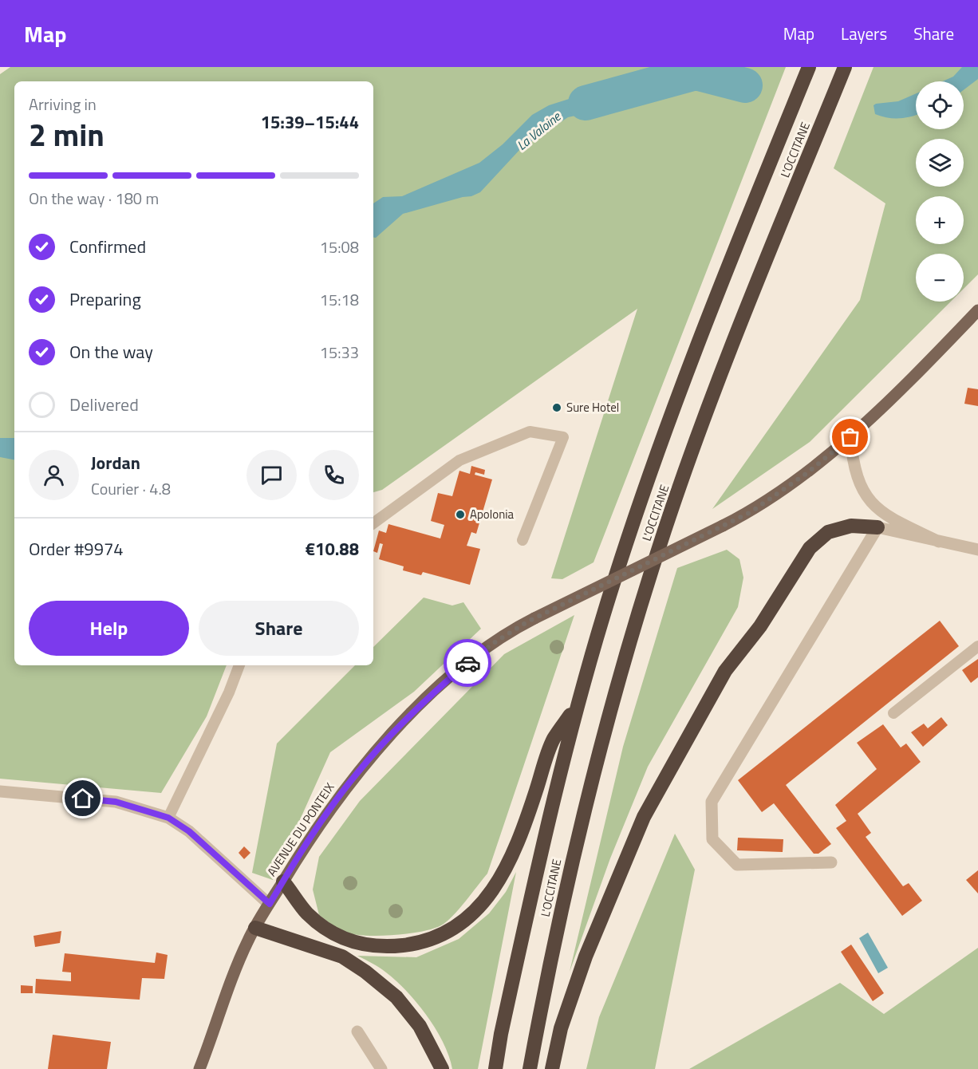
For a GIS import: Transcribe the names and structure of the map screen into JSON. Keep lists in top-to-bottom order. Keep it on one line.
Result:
{"streets":{"highway":["L'OCCITANE"],"main road":["AVENUE DU PONTEIX"]},"water":["La Valoine"],"places":["Sure Hotel","Apolonia"],"page":{"header":"Map","nav":["Map","Layers","Share"],"map_buttons":["+","−"],"heading":["2 min","Arriving in","15:39–15:44"],"panel":["Jordan","Courier · 4.8","Order #9974","€10.88"],"bar":"On the way · 180 m","list":[["Confirmed","15:08"],["Preparing","15:18"],["On the way","15:33"],"Delivered"],"buttons":["Help","Share"]}}
